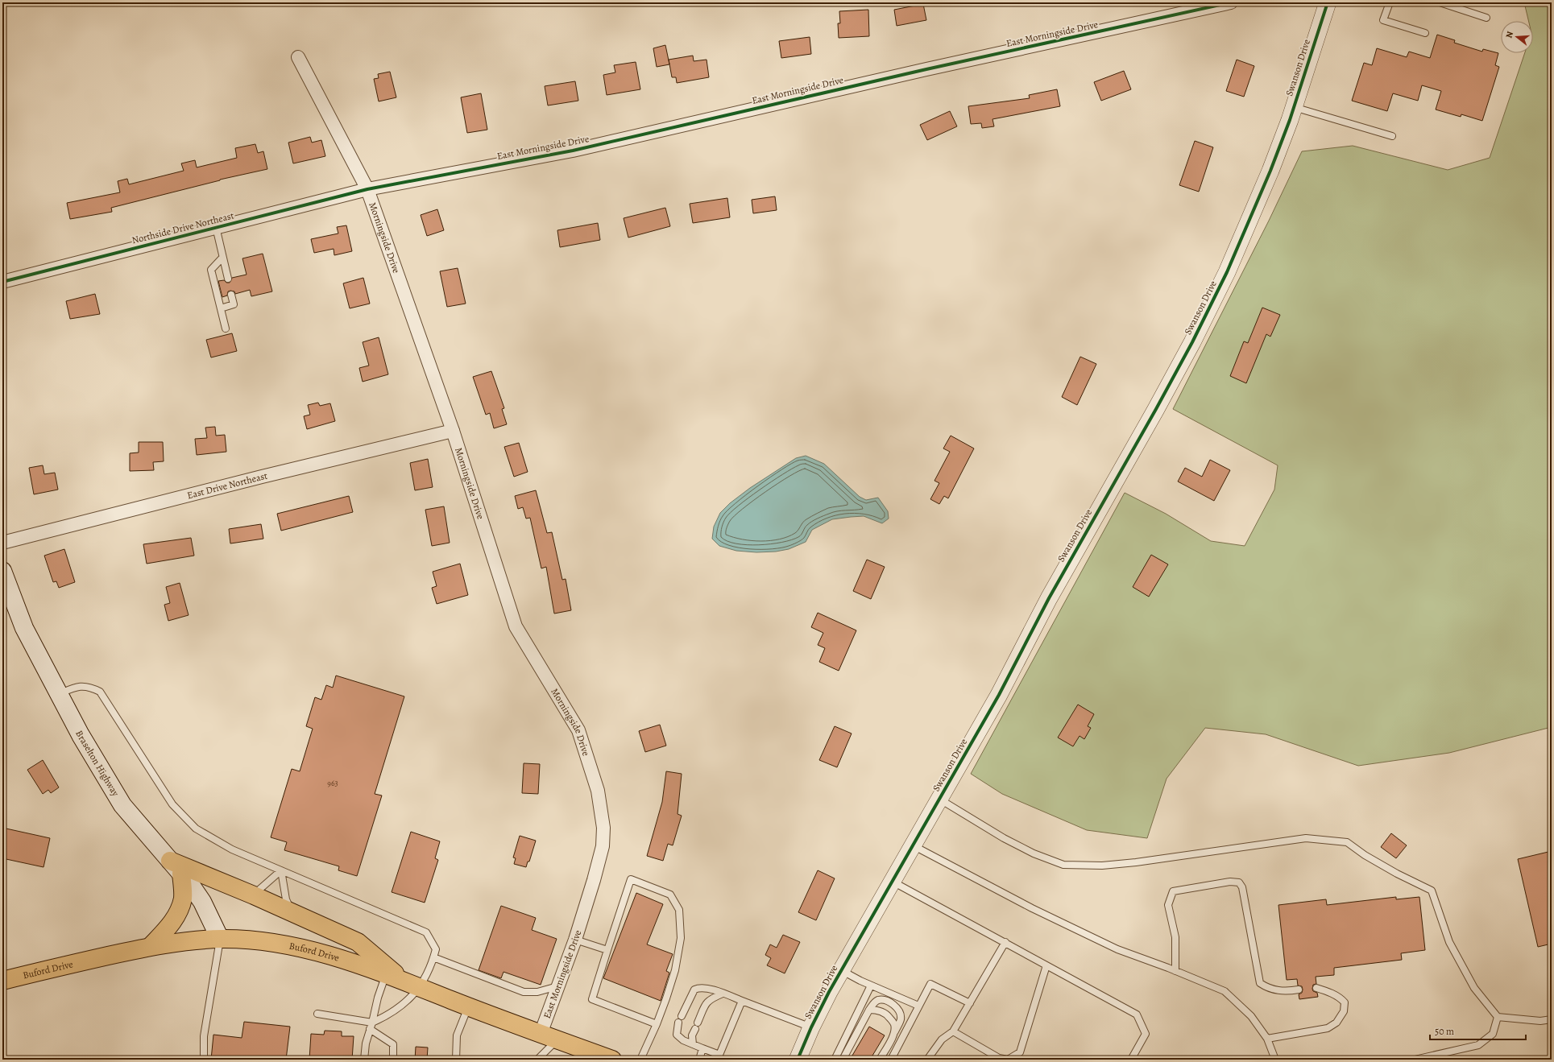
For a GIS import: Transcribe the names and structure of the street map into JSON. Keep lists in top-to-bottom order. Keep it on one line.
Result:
{"streets":{"highway":["Buford Drive"],"main road":["Braselton Highway"],"street":["East Morningside Drive","Swanson Drive","Northside Drive Northeast","Morningside Drive","East Drive Northeast"]},"crossings":[["East Morningside Drive","Northside Drive Northeast"],["East Morningside Drive","Morningside Drive"],["East Morningside Drive","Buford Drive"],["Northside Drive Northeast","Morningside Drive"],["Morningside Drive","East Drive Northeast"],["Braselton Highway","Buford Drive"]],"house_numbers":["963"],"scale_bar":"50 m","north":"left"}
